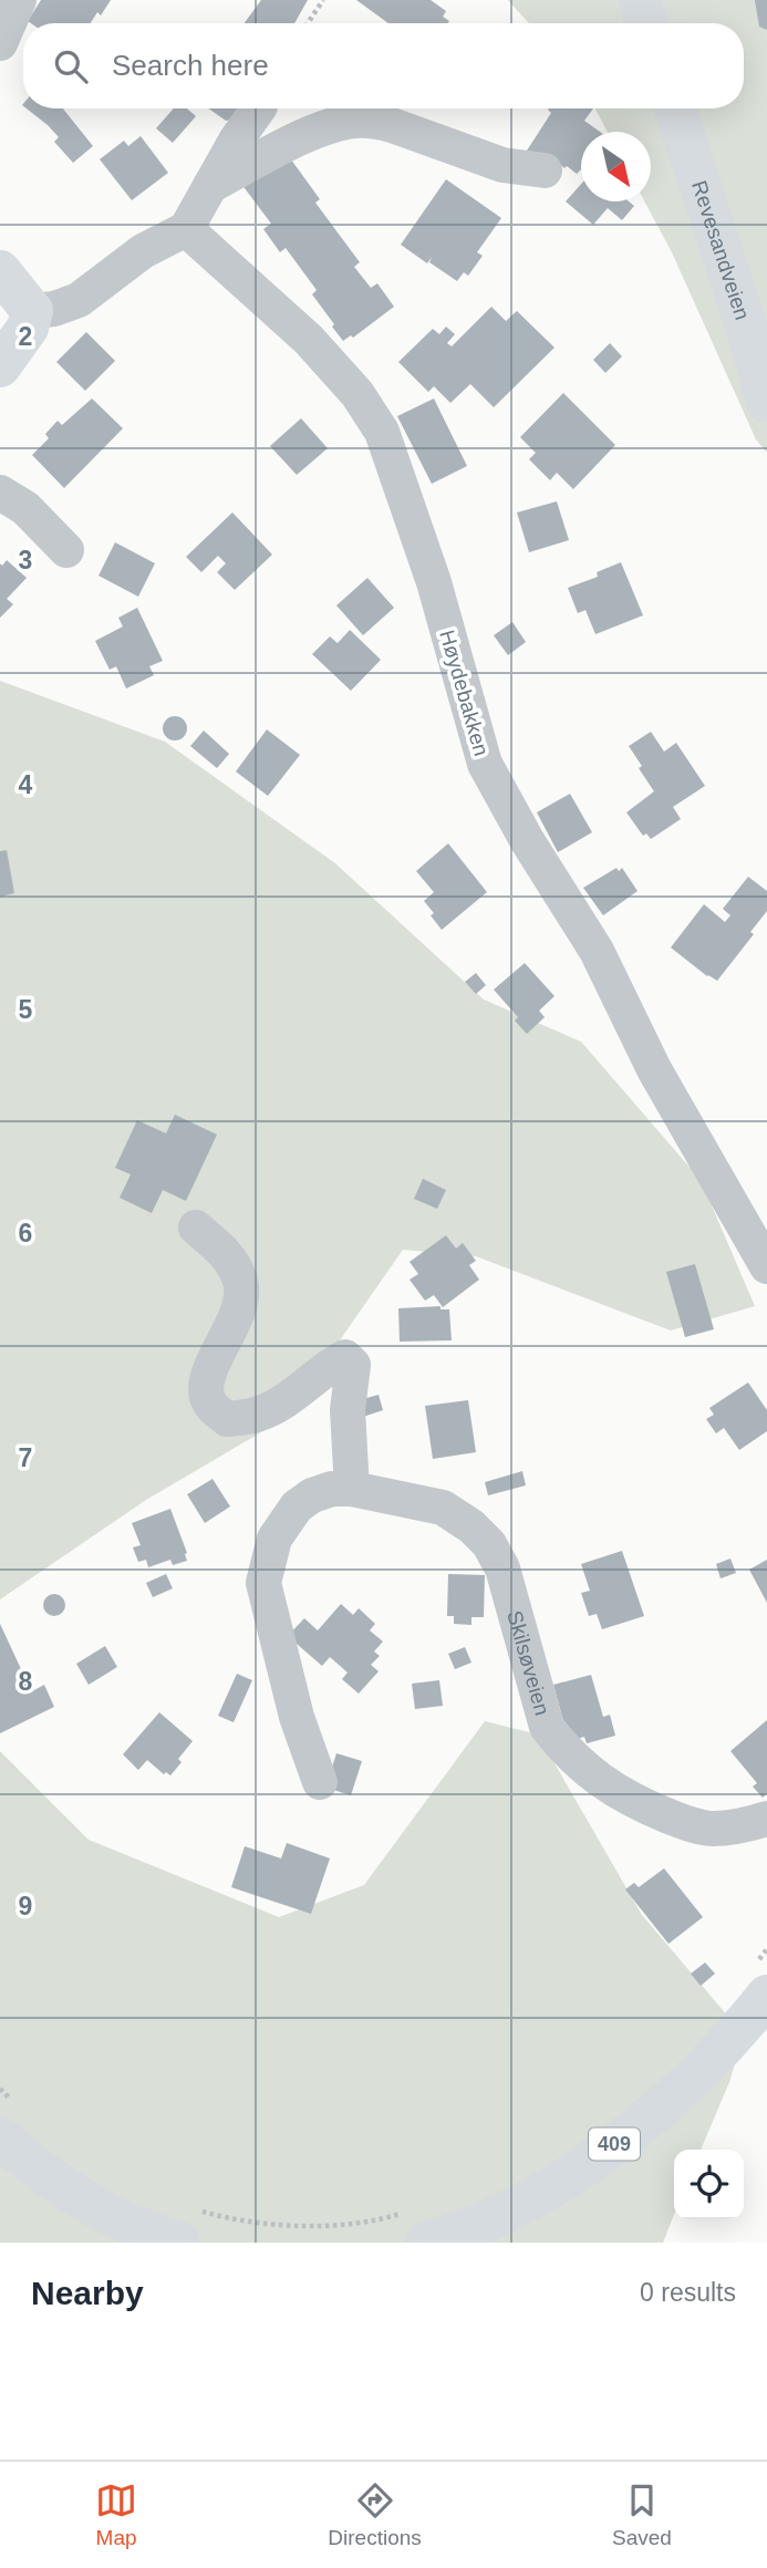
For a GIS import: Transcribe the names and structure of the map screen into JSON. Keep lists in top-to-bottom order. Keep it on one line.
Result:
{"streets":{"main road":["Revesandveien","409"],"street":["Høydebakken","Skilsøveien"]},"north":"bottom right","page":{"search":"Search here","heading":["Nearby","0 results"],"nav":["Map","Directions","Saved"]},"grid":{"rows":["2","3","4","5","6","7","8","9"]}}
